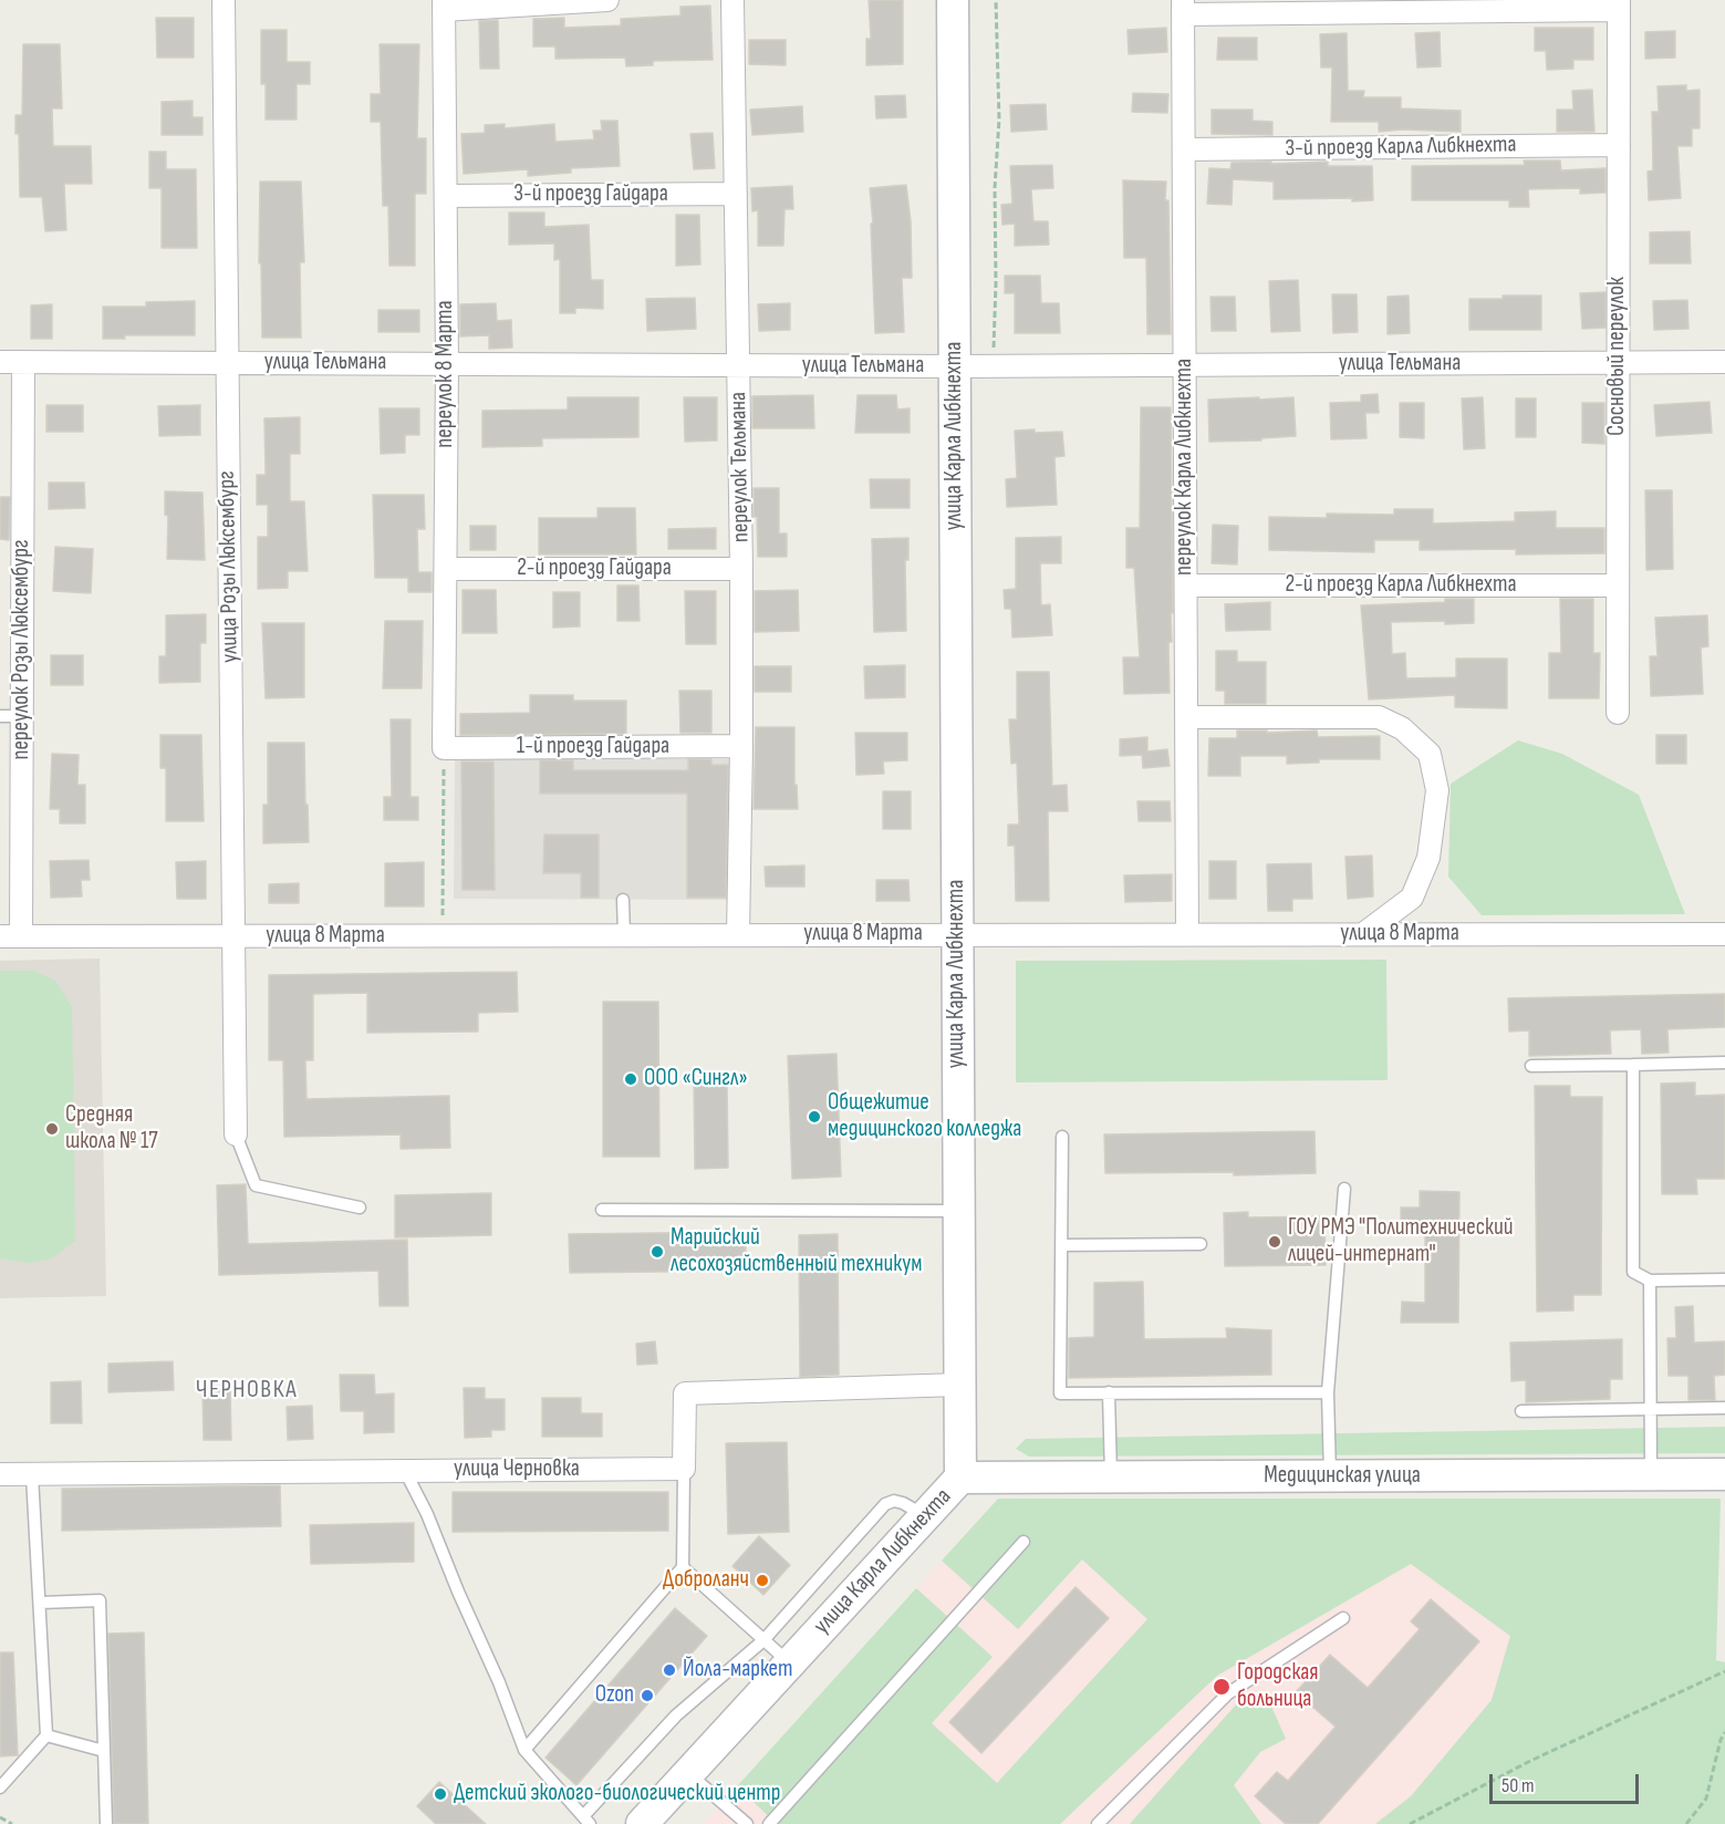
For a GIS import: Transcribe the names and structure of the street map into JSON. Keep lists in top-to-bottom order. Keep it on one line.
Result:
{"streets":{"main road":["улица Карла Либкнехта","Медицинская улица"],"street":["3-й проезд Карла Либкнехта","3-й проезд Гайдара","Сосновый переулок","улица Тельмана","переулок 8 Марта","переулок Тельмана","переулок Карла Либкнехта","улица Розы Люксембург","2-й проезд Гайдара","2-й проезд Карла Либкнехта","переулок Розы Люксембург","1-й проезд Гайдара","улица 8 Марта","улица Черновка"]},"crossings":[["3-й проезд Карла Либкнехта","Сосновый переулок"],["3-й проезд Карла Либкнехта","переулок Карла Либкнехта"],["3-й проезд Гайдара","переулок 8 Марта"],["3-й проезд Гайдара","переулок Тельмана"],["Сосновый переулок","улица Тельмана"],["Сосновый переулок","2-й проезд Карла Либкнехта"],["улица Тельмана","переулок 8 Марта"],["улица Тельмана","улица Карла Либкнехта"],["улица Тельмана","переулок Тельмана"],["улица Тельмана","переулок Карла Либкнехта"],["улица Тельмана","улица Розы Люксембург"],["улица Тельмана","переулок Розы Люксембург"],["переулок 8 Марта","2-й проезд Гайдара"],["переулок 8 Марта","1-й проезд Гайдара"],["улица Карла Либкнехта","улица 8 Марта"],["улица Карла Либкнехта","Медицинская улица"],["переулок Тельмана","2-й проезд Гайдара"],["переулок Тельмана","1-й проезд Гайдара"],["переулок Тельмана","улица 8 Марта"],["переулок Карла Либкнехта","2-й проезд Карла Либкнехта"],["переулок Карла Либкнехта","улица 8 Марта"],["улица Розы Люксембург","улица 8 Марта"],["переулок Розы Люксембург","улица 8 Марта"]],"districts":["ЧЕРНОВКА"],"places":["ООО «Сингл»","Общежитие медицинского колледжа","Средняя школа № 17","ГОУ РМЭ \"Политехнический лицей-интернат\"","Марийский лесохозяйственный техникум","Доброланч","Йола-маркет","Городская больница","Ozon","Детский эколого-биологический центр"],"scale_bar":"50 m"}
